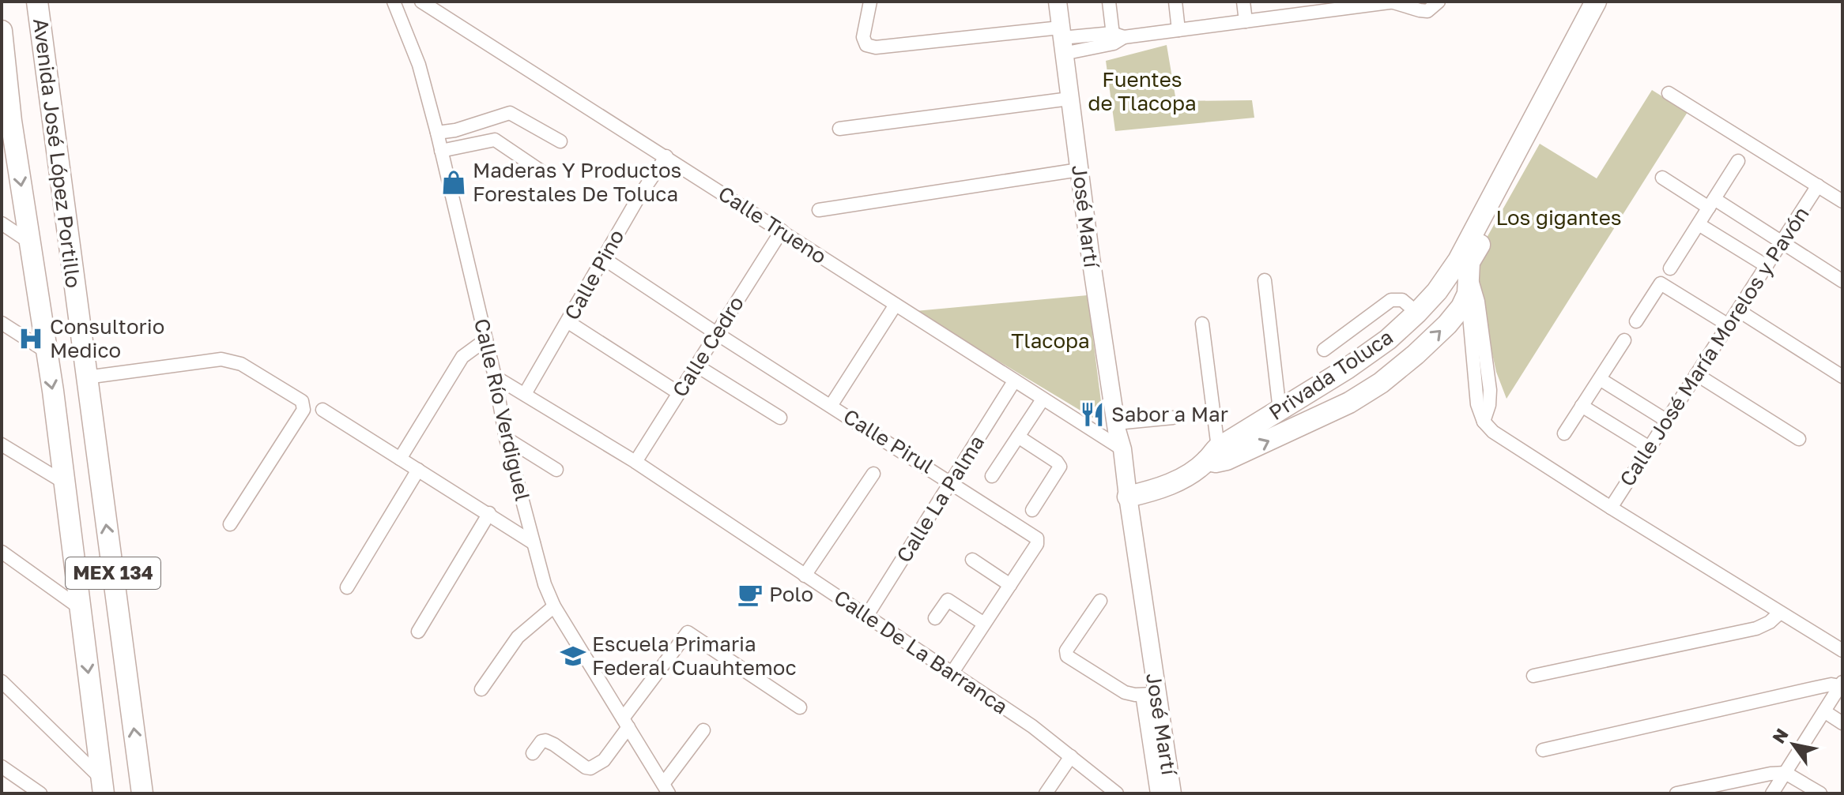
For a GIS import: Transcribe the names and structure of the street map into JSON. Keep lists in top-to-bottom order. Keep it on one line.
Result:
{"streets":{"main road":["Avenida José López Portillo","José Martí","Privada Toluca","MEX 134"],"street":["Calle Trueno","Calle Pino","Calle Cedro","Calle José María Morelos y Pavón","Calle Río Verdiguel","Calle Pirul","Calle La Palma","Calle De La Barranca"]},"crossings":[["José Martí","Calle Trueno"],["José Martí","Privada Toluca"],["Calle Trueno","Calle Pino"],["Calle Trueno","Calle Cedro"],["Calle Trueno","Calle La Palma"],["Calle Pino","Calle Pirul"],["Calle Pino","Calle De La Barranca"],["Calle Cedro","Calle Pirul"],["Calle Cedro","Calle De La Barranca"],["Calle Río Verdiguel","Calle De La Barranca"],["Calle Pirul","Calle La Palma"],["Calle Pirul","Calle De La Barranca"],["Calle La Palma","Calle De La Barranca"]],"parks":["Fuentes de Tlacopa","Los gigantes","Tlacopa"],"places":{"shop":["Maderas Y Productos Forestales De Toluca"],"hospital":["Consultorio Medico"],"restaurant":["Sabor a Mar"],"cafe":["Polo"],"school or university":["Escuela Primaria Federal Cuauhtemoc"]},"north":"top left"}
